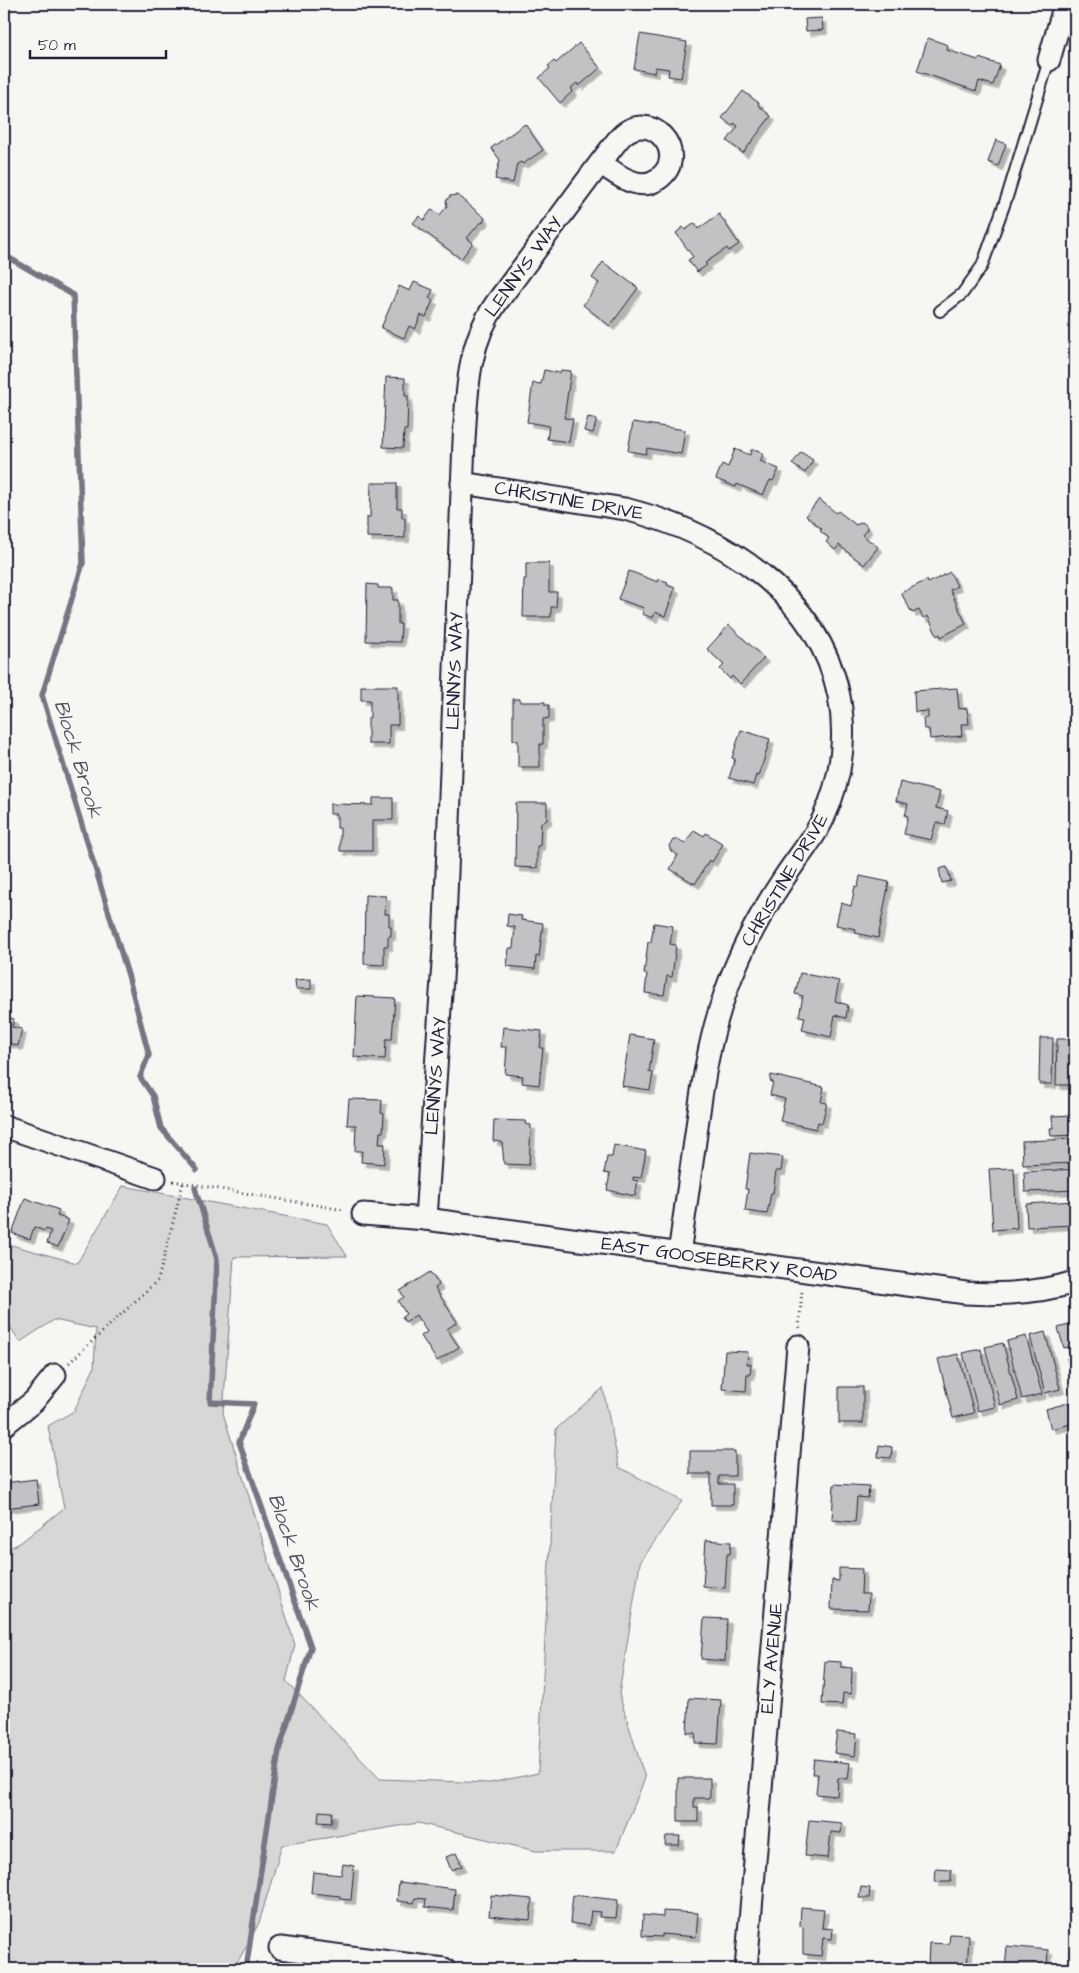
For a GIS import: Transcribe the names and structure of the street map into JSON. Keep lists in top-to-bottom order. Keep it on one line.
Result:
{"streets":{"street":["LENNYS WAY","CHRISTINE DRIVE","EAST GOOSEBERRY ROAD","ELY AVENUE"]},"crossings":[["LENNYS WAY","CHRISTINE DRIVE"],["LENNYS WAY","EAST GOOSEBERRY ROAD"],["CHRISTINE DRIVE","EAST GOOSEBERRY ROAD"]],"water":["Block Brook"],"scale_bar":"50 m"}
